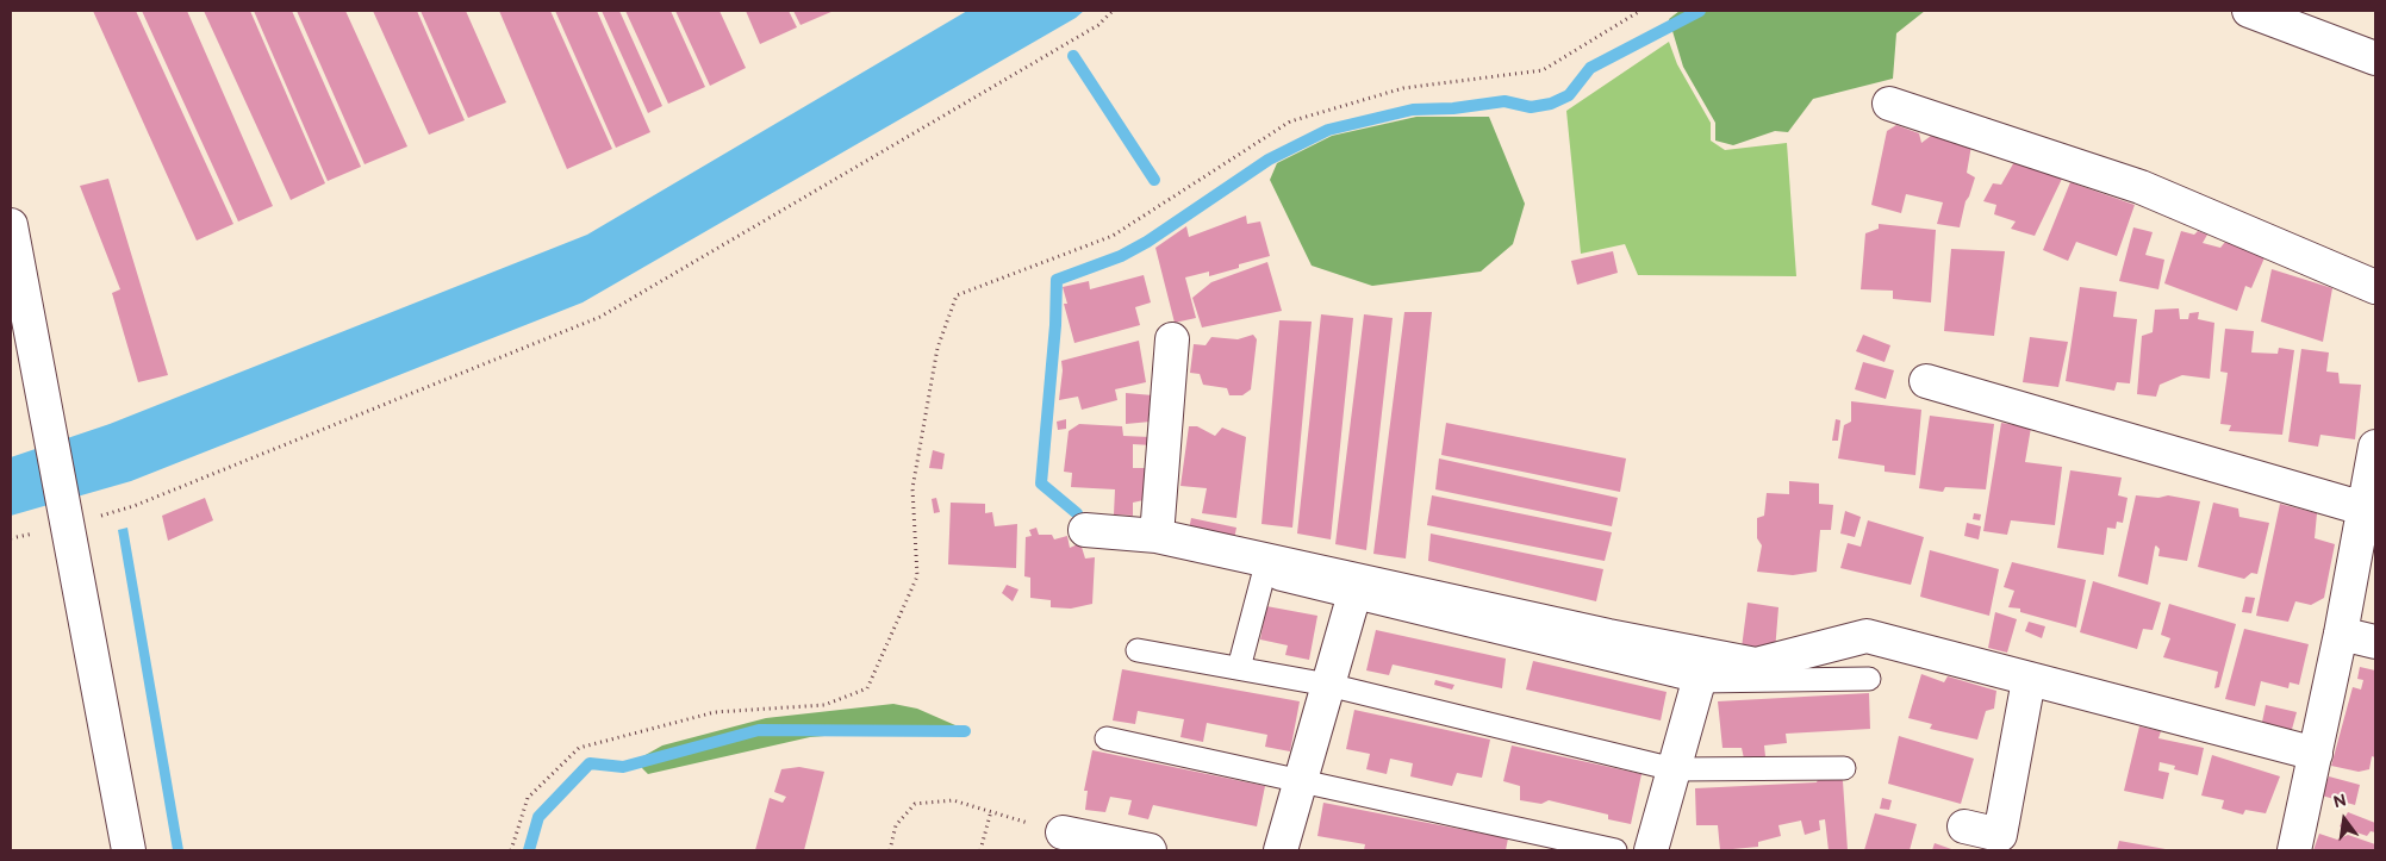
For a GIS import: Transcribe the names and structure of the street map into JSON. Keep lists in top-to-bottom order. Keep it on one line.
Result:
{"north":"top"}
